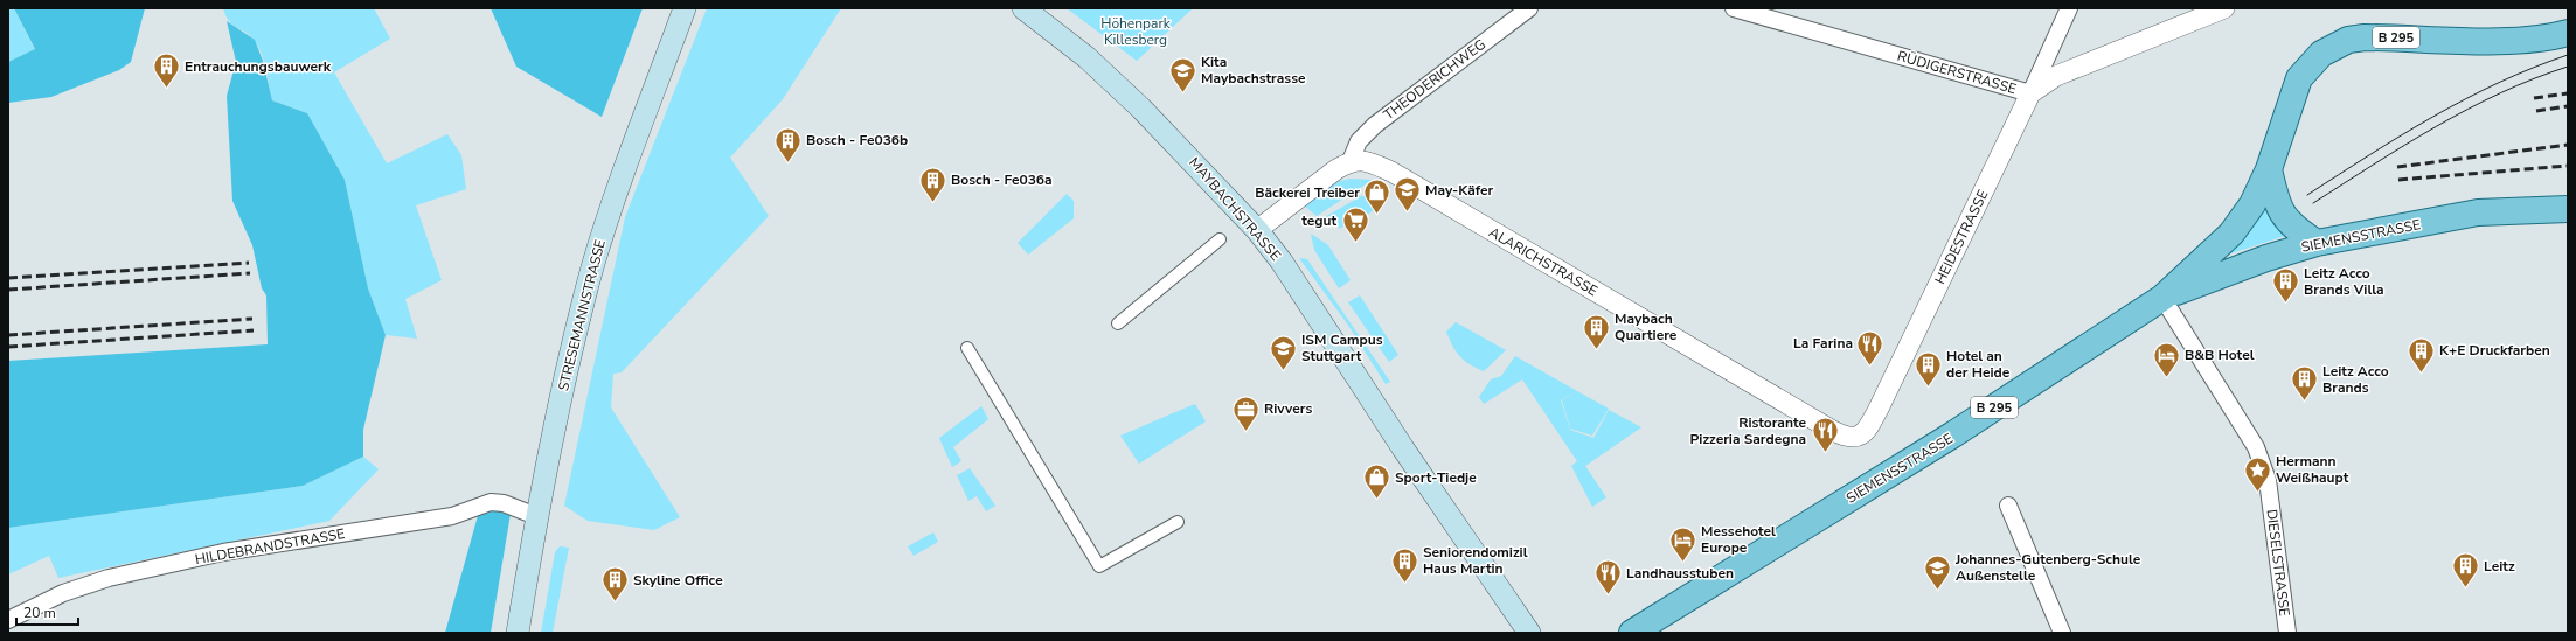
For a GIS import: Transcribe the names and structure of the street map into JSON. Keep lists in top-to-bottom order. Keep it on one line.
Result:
{"streets":{"main road":["B 295","MAYBACHSTRASSE","SIEMENSSTRASSE","STRESEMANNSTRASSE"],"street":["RÜDIGERSTRASSE","THEODERICHWEG","HEIDESTRASSE","ALARICHSTRASSE","HILDEBRANDSTRASSE","DIESELSTRASSE"]},"crossings":[["B 295","SIEMENSSTRASSE"],["RÜDIGERSTRASSE","HEIDESTRASSE"],["THEODERICHWEG","ALARICHSTRASSE"],["SIEMENSSTRASSE","DIESELSTRASSE"],["HEIDESTRASSE","ALARICHSTRASSE"],["STRESEMANNSTRASSE","HILDEBRANDSTRASSE"]],"parks":["Höhenpark Killesberg"],"places":{"building":["Entrauchungsbauwerk","Bosch - Fe036b","Bosch - Fe036a","Leitz Acco Brands Villa","Maybach Quartiere","K+E Druckfarben","Hotel an der Heide","Leitz Acco Brands","Seniorendomizil Haus Martin","Leitz","Skyline Office"],"school or university":["Kita Maybachstrasse","May-Käfer","ISM Campus Stuttgart","Johannes-Gutenberg-Schule Außenstelle"],"shop":["Bäckerei Treiber","Sport-Tiedje"],"supermarket":["tegut"],"restaurant":["La Farina","Ristorante Pizzeria Sardegna","Landhausstuben"],"hotel":["B&B Hotel","Messehotel Europe"],"office":["Rivvers"],"place":["Hermann Weißhaupt"]},"scale_bar":"20 m"}
